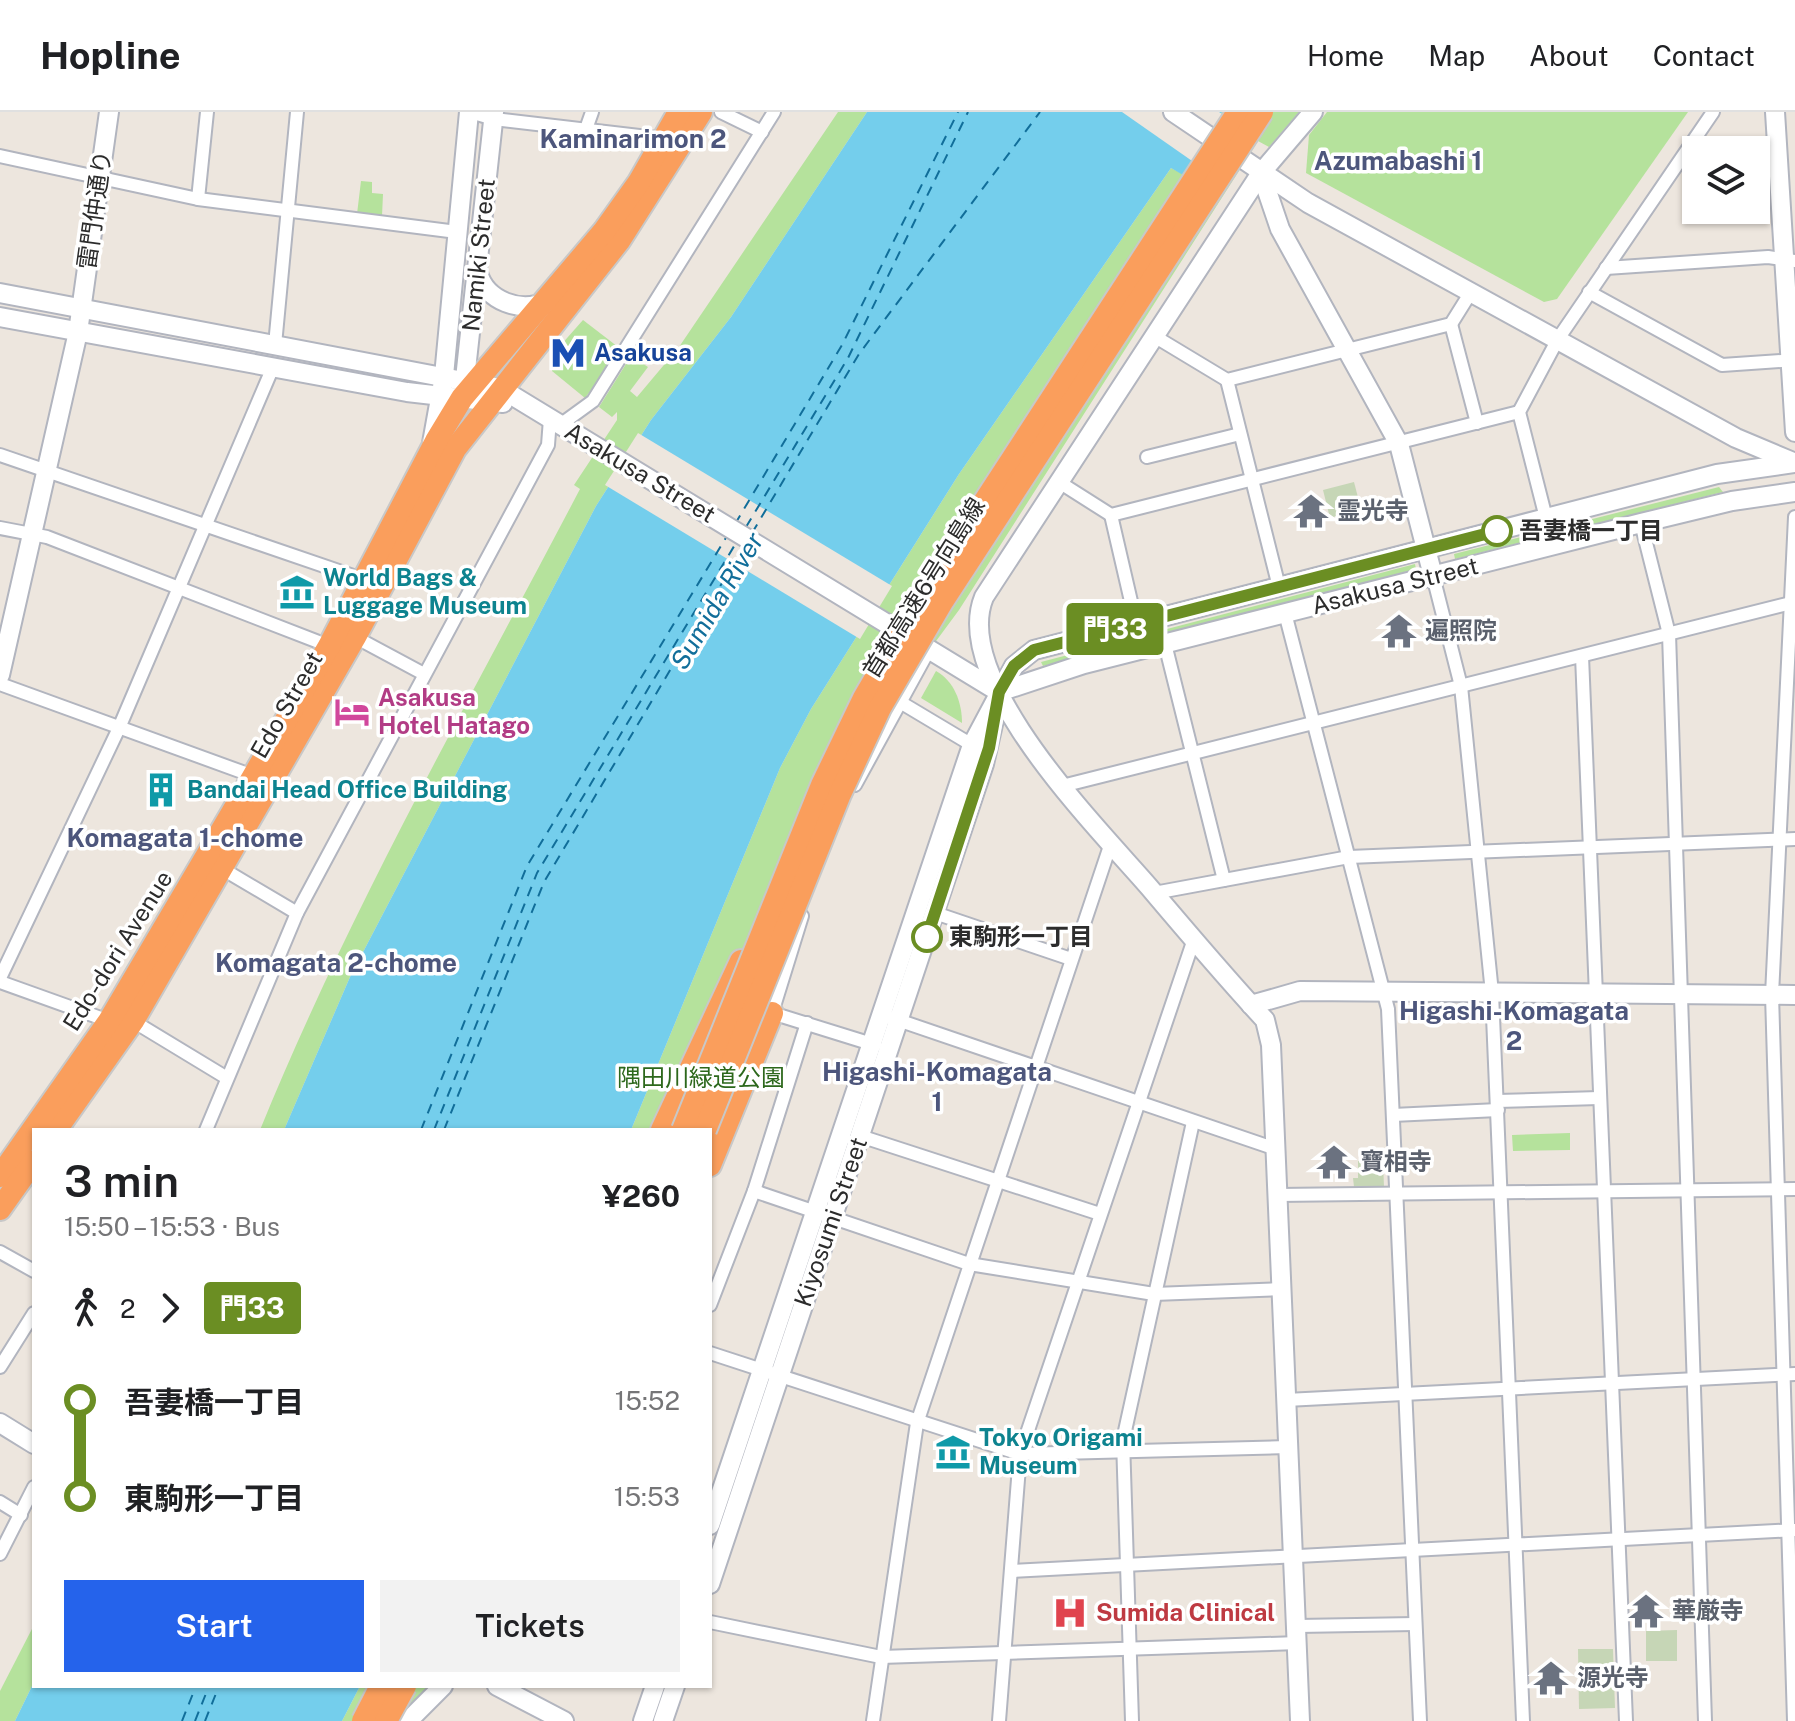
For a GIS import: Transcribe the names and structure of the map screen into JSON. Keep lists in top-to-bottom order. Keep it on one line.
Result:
{"streets":{"highway":["首都高速6号向島線","Edo Street","Edo-dori Avenue"],"main road":["雷門仲通り","Namiki Street","Asakusa Street","Kiyosumi Street"]},"crossings":[["雷門仲通り","Asakusa Street"],["Namiki Street","Asakusa Street"],["Namiki Street","Edo Street"],["Asakusa Street","Edo Street"],["Asakusa Street","Kiyosumi Street"],["Edo Street","Edo-dori Avenue"]],"districts":["Kaminarimon 2","Azumabashi 1","Komagata 1-chome","Komagata 2-chome","Higashi-Komagata 2","Higashi-Komagata 1"],"water":["Sumida River"],"parks":["隅田川緑道公園"],"places":{"metro station":["Asakusa"],"temple":["霊光寺","遍照院","寶相寺","華厳寺","源光寺"],"other":["吾妻橋一丁目","東駒形一丁目"],"museum":["World Bags & Luggage Museum","Tokyo Origami Museum"],"hotel":["Asakusa Hotel Hatago"],"building":["Bandai Head Office Building"],"hospital":["Sumida Clinical"]},"lines":["bus line 門33"],"page":{"header":"Hopline","nav":["Home","Map","About","Contact"],"on_map":"門33","heading":["3 min","15:50 – 15:53 · Bus","¥260"],"legs":["2","門33"],"list":[{"name":"吾妻橋一丁目","value":"15:52"},{"name":"東駒形一丁目","value":"15:53"}],"buttons":["Start","Tickets"]}}
